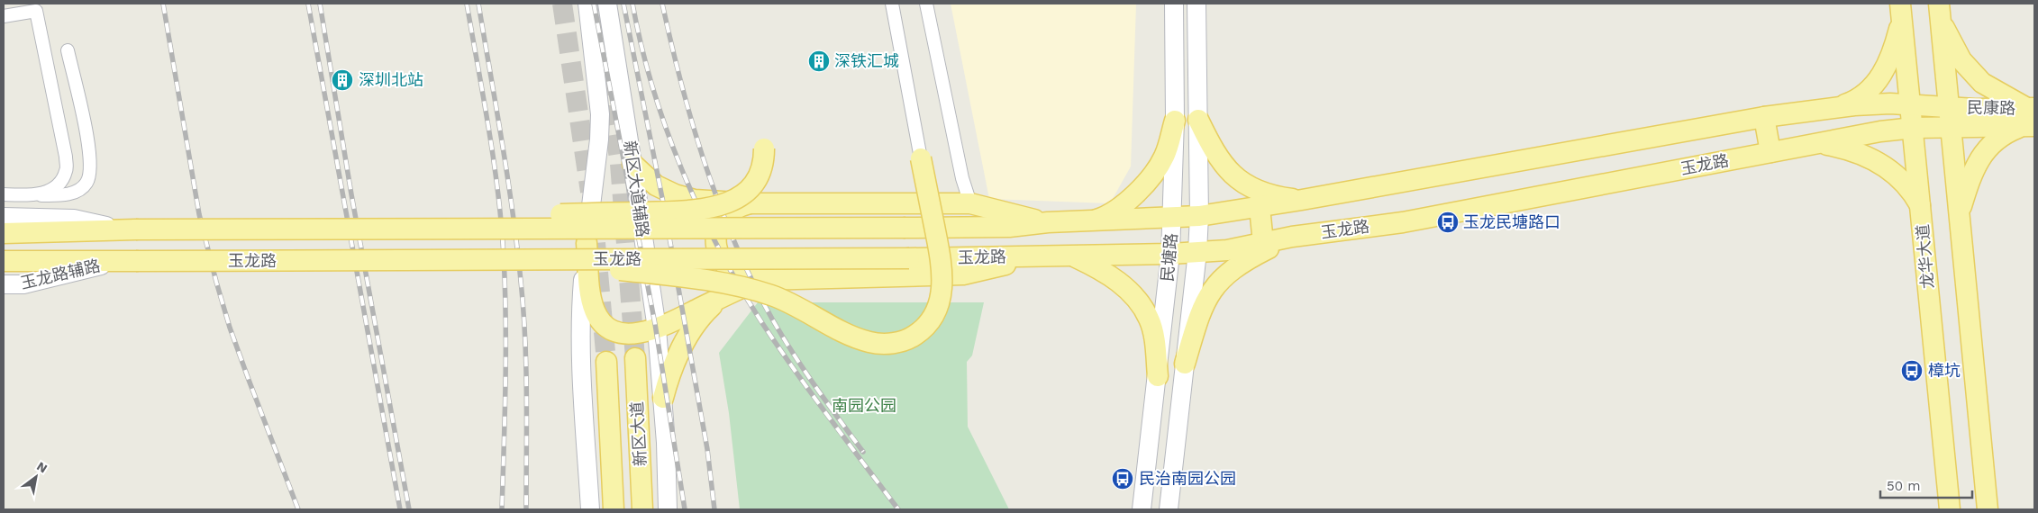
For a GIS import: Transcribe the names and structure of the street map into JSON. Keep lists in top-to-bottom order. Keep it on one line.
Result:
{"streets":{"main road":["民康路","玉龙路","新区大道辅路","龙华大道","民塘路","玉龙路辅路","新区大道"]},"crossings":[["民康路","玉龙路"],["玉龙路","龙华大道"],["玉龙路","民塘路"],["玉龙路","玉龙路辅路"]],"parks":["南园公园"],"places":{"building":["深铁汇城","深圳北站"],"bus stop":["玉龙民塘路口","樟坑","民治南园公园"]},"scale_bar":"50 m","north":"top right"}
